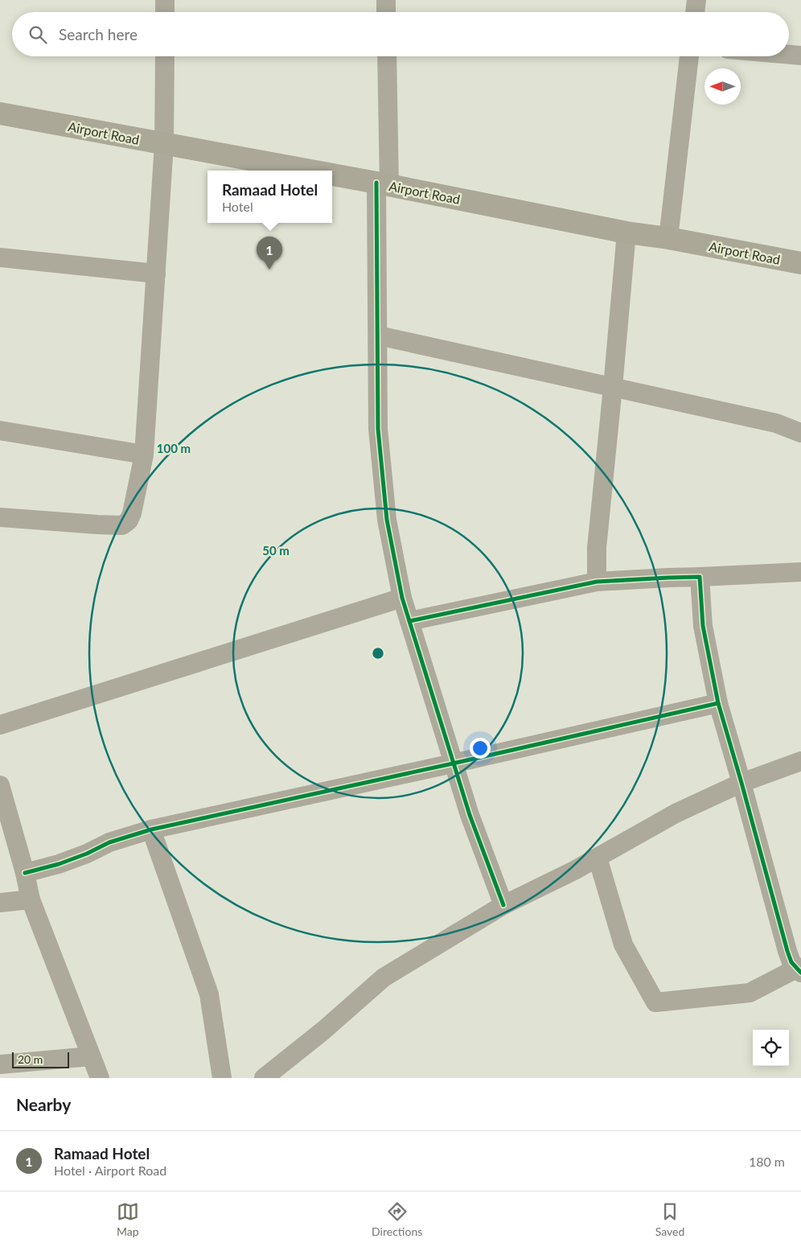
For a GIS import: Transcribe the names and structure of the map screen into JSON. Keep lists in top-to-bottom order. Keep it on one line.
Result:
{"streets":{"main road":["Airport Road"]},"scale_bar":"20 m","north":"left","page":{"search":"Search here","popup":["Ramaad Hotel","Hotel"],"pins":"1","scale":"20 m","heading":"Nearby","list":[{"mark":"1","name":"Ramaad Hotel","note":"Hotel · Airport Road","value":"180 m"}],"nav":["Map","Directions","Saved"]},"rings":["100 m","50 m"]}
